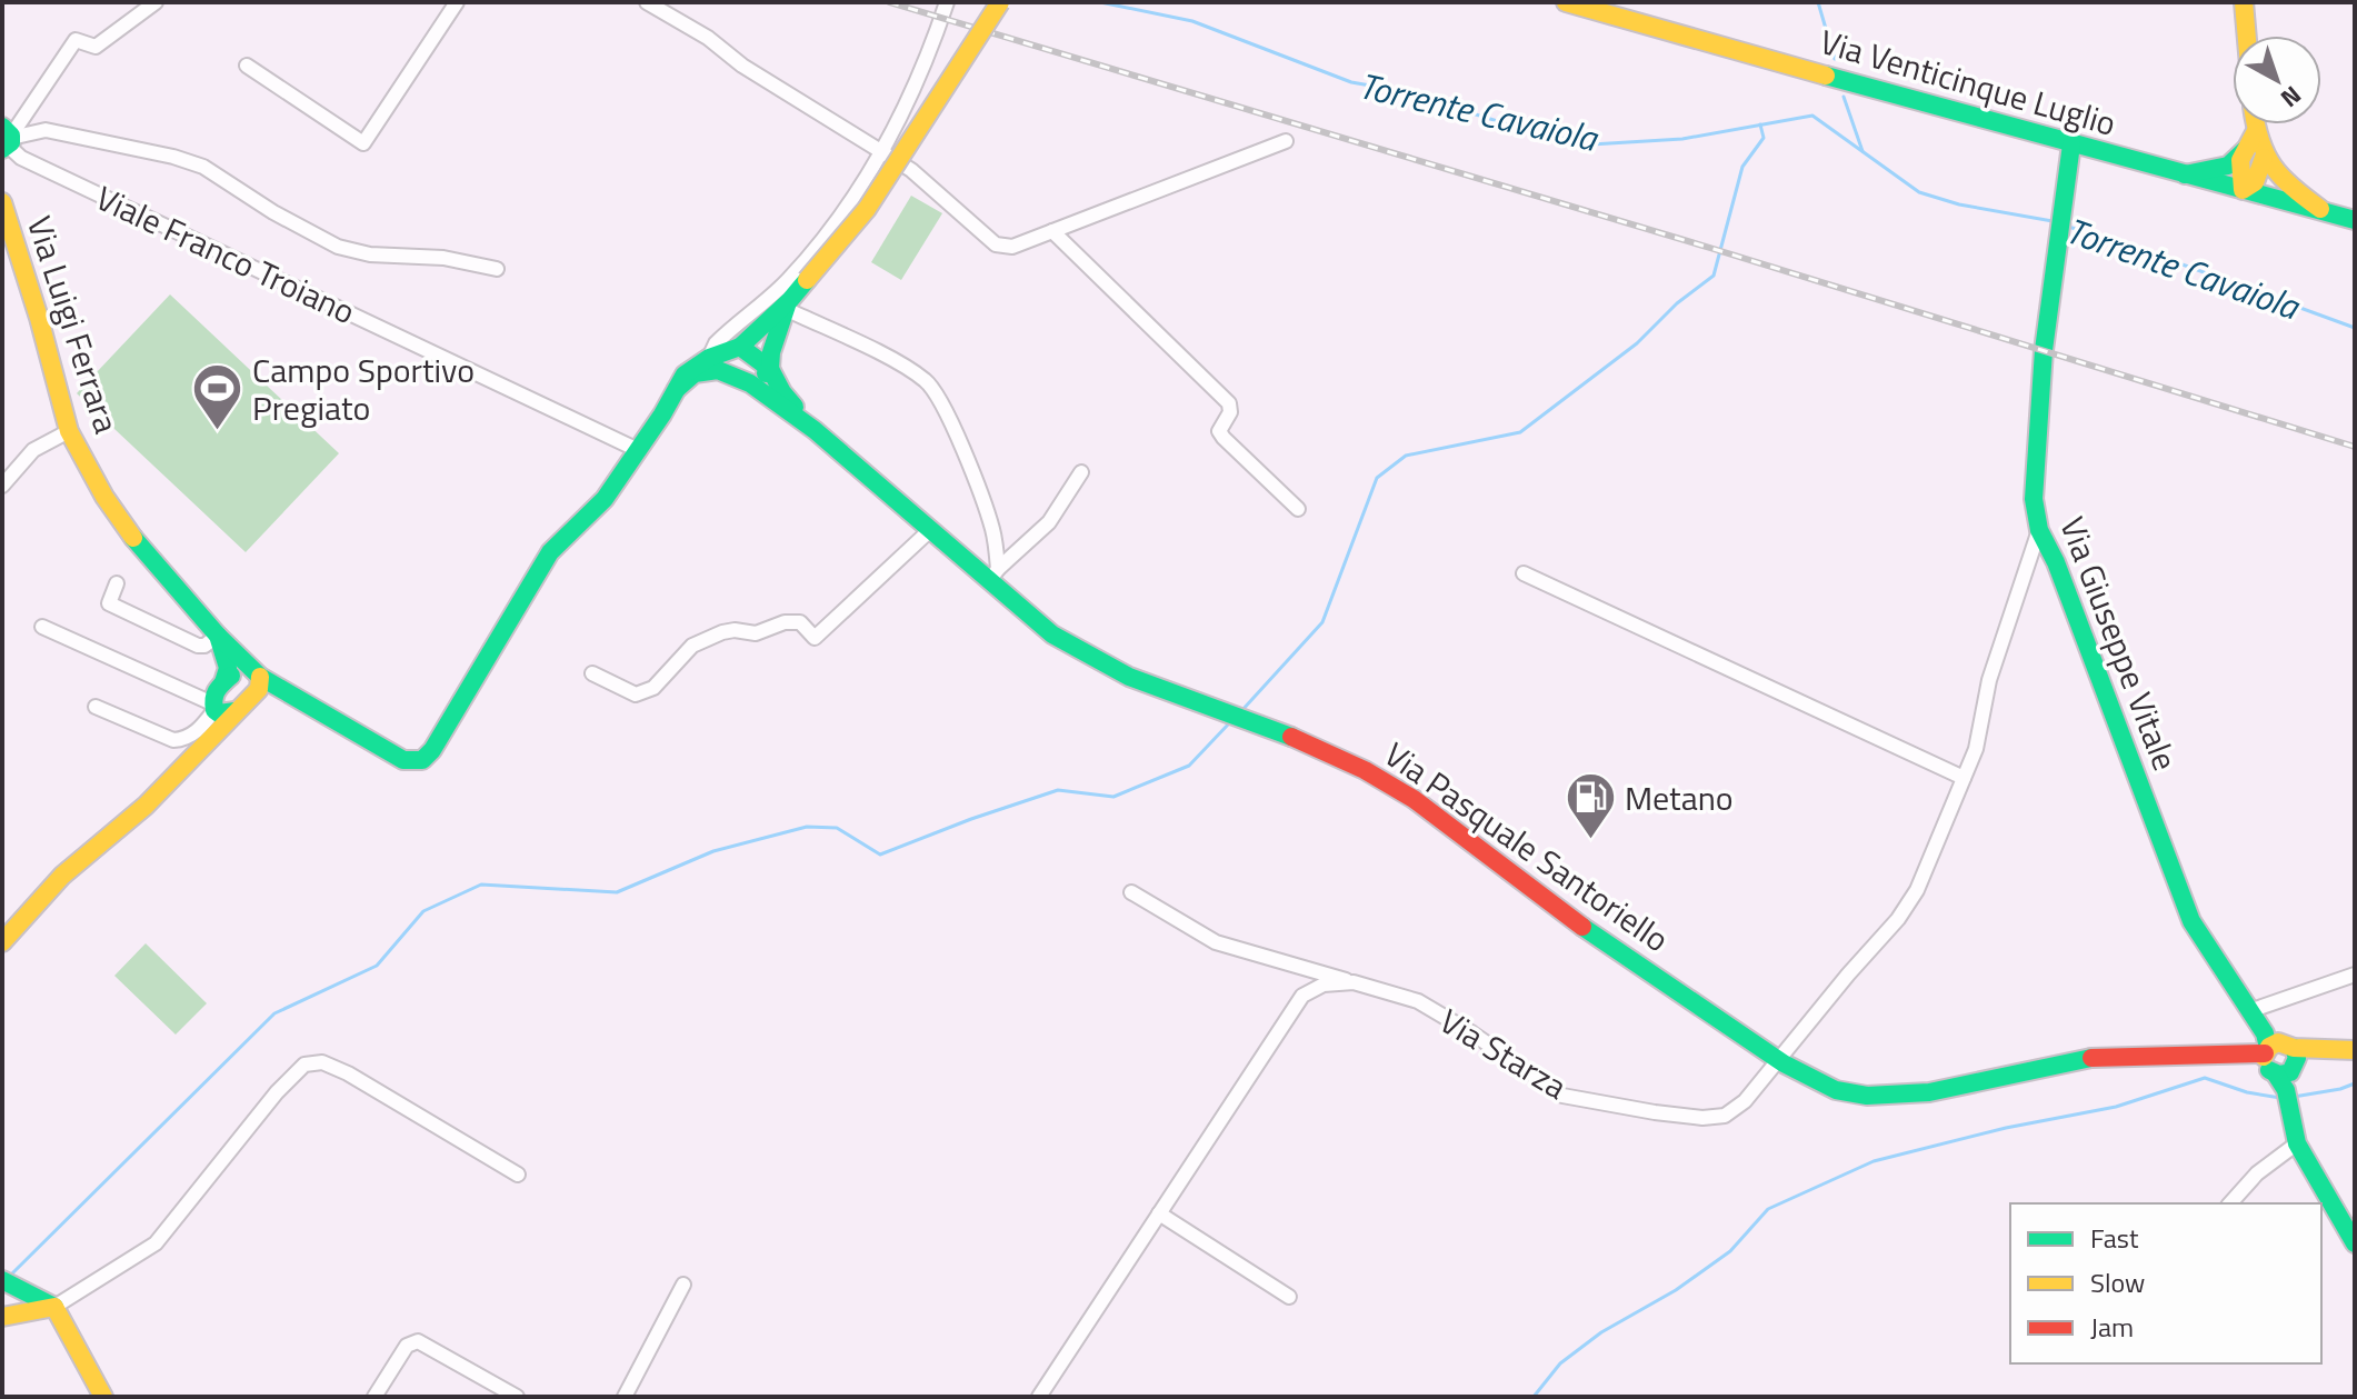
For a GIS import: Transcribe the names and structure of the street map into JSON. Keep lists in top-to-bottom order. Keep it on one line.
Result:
{"streets":{"street":["Via Venticinque Luglio","Viale Franco Troiano","Via Luigi Ferrara","Via Giuseppe Vitale","Via Pasquale Santoriello","Via Starza"]},"crossings":[["Via Venticinque Luglio","Via Giuseppe Vitale"],["Via Giuseppe Vitale","Via Pasquale Santoriello"],["Via Giuseppe Vitale","Via Starza"],["Via Pasquale Santoriello","Via Starza"]],"water":["Torrente Cavaiola"],"places":{"sports":["Campo Sportivo Pregiato"],"fuel station":["Metano"]},"legend":["Fast","Slow","Jam"],"north":"bottom right"}
